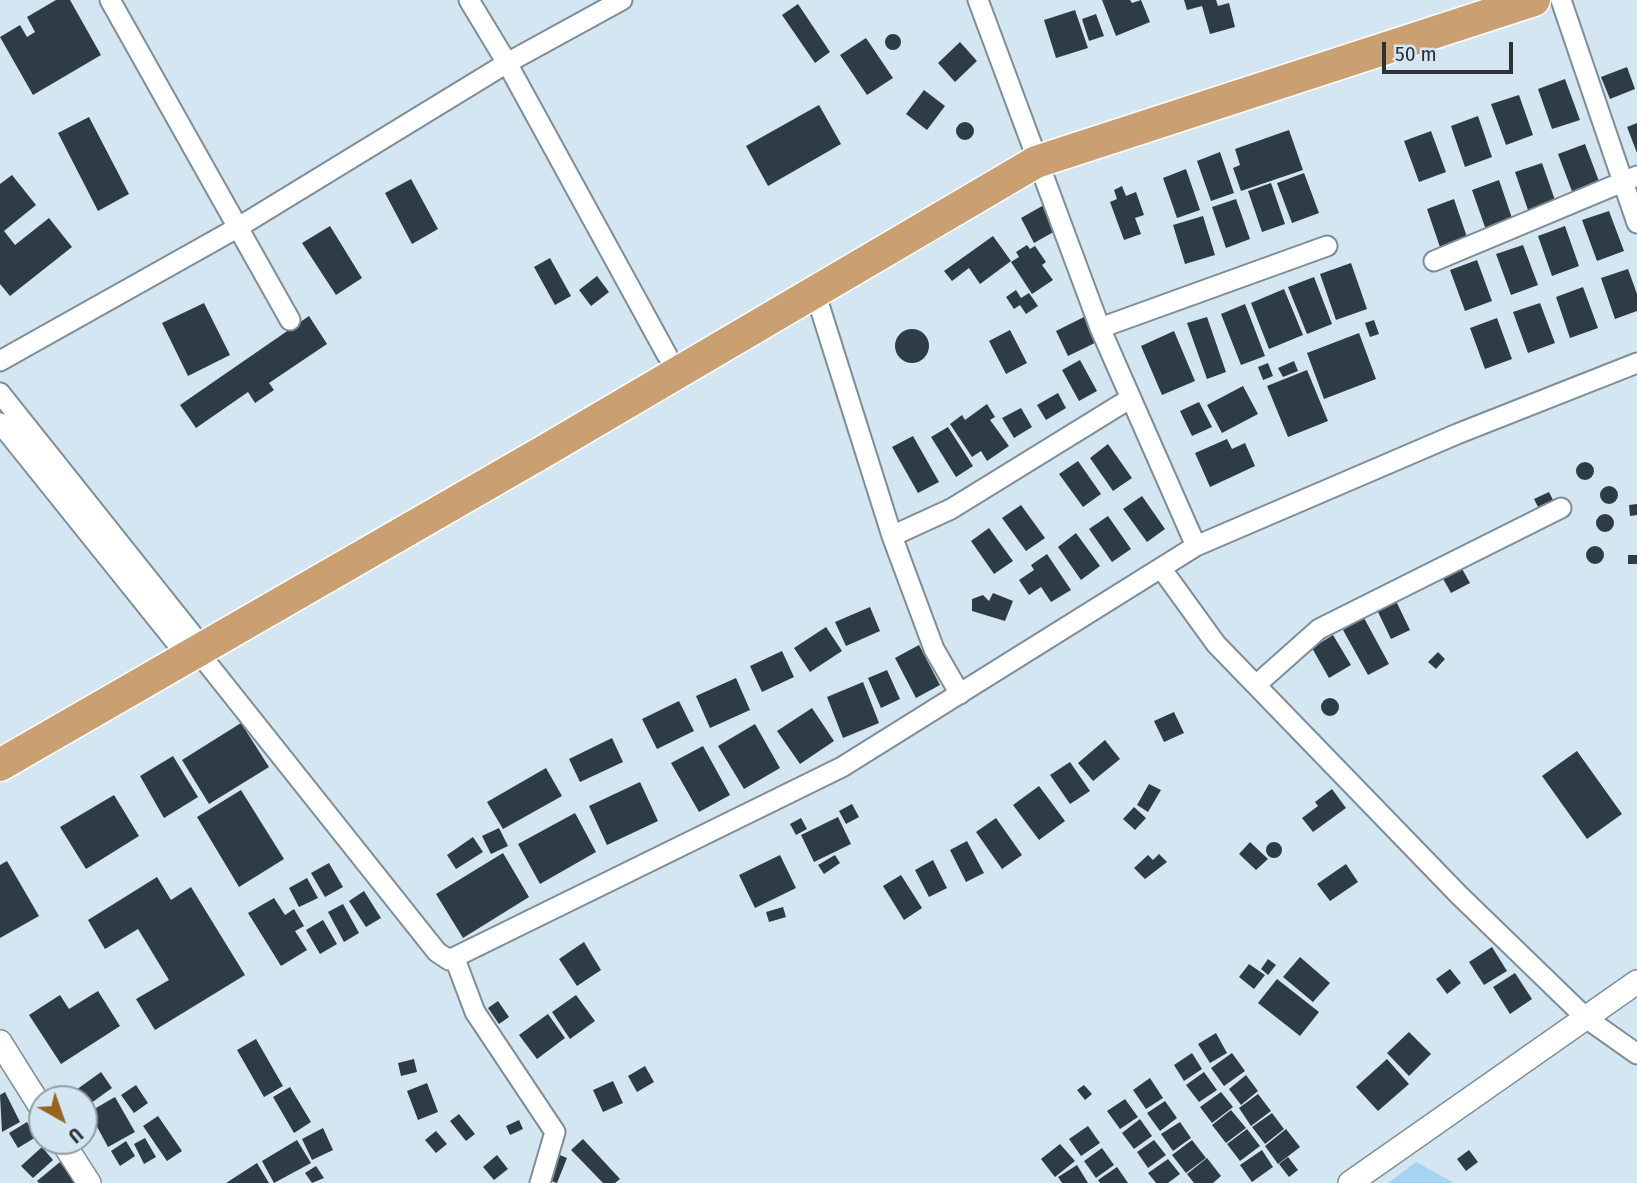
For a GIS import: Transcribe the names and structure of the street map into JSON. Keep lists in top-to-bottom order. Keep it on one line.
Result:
{"scale_bar":"50 m","north":"bottom right"}
